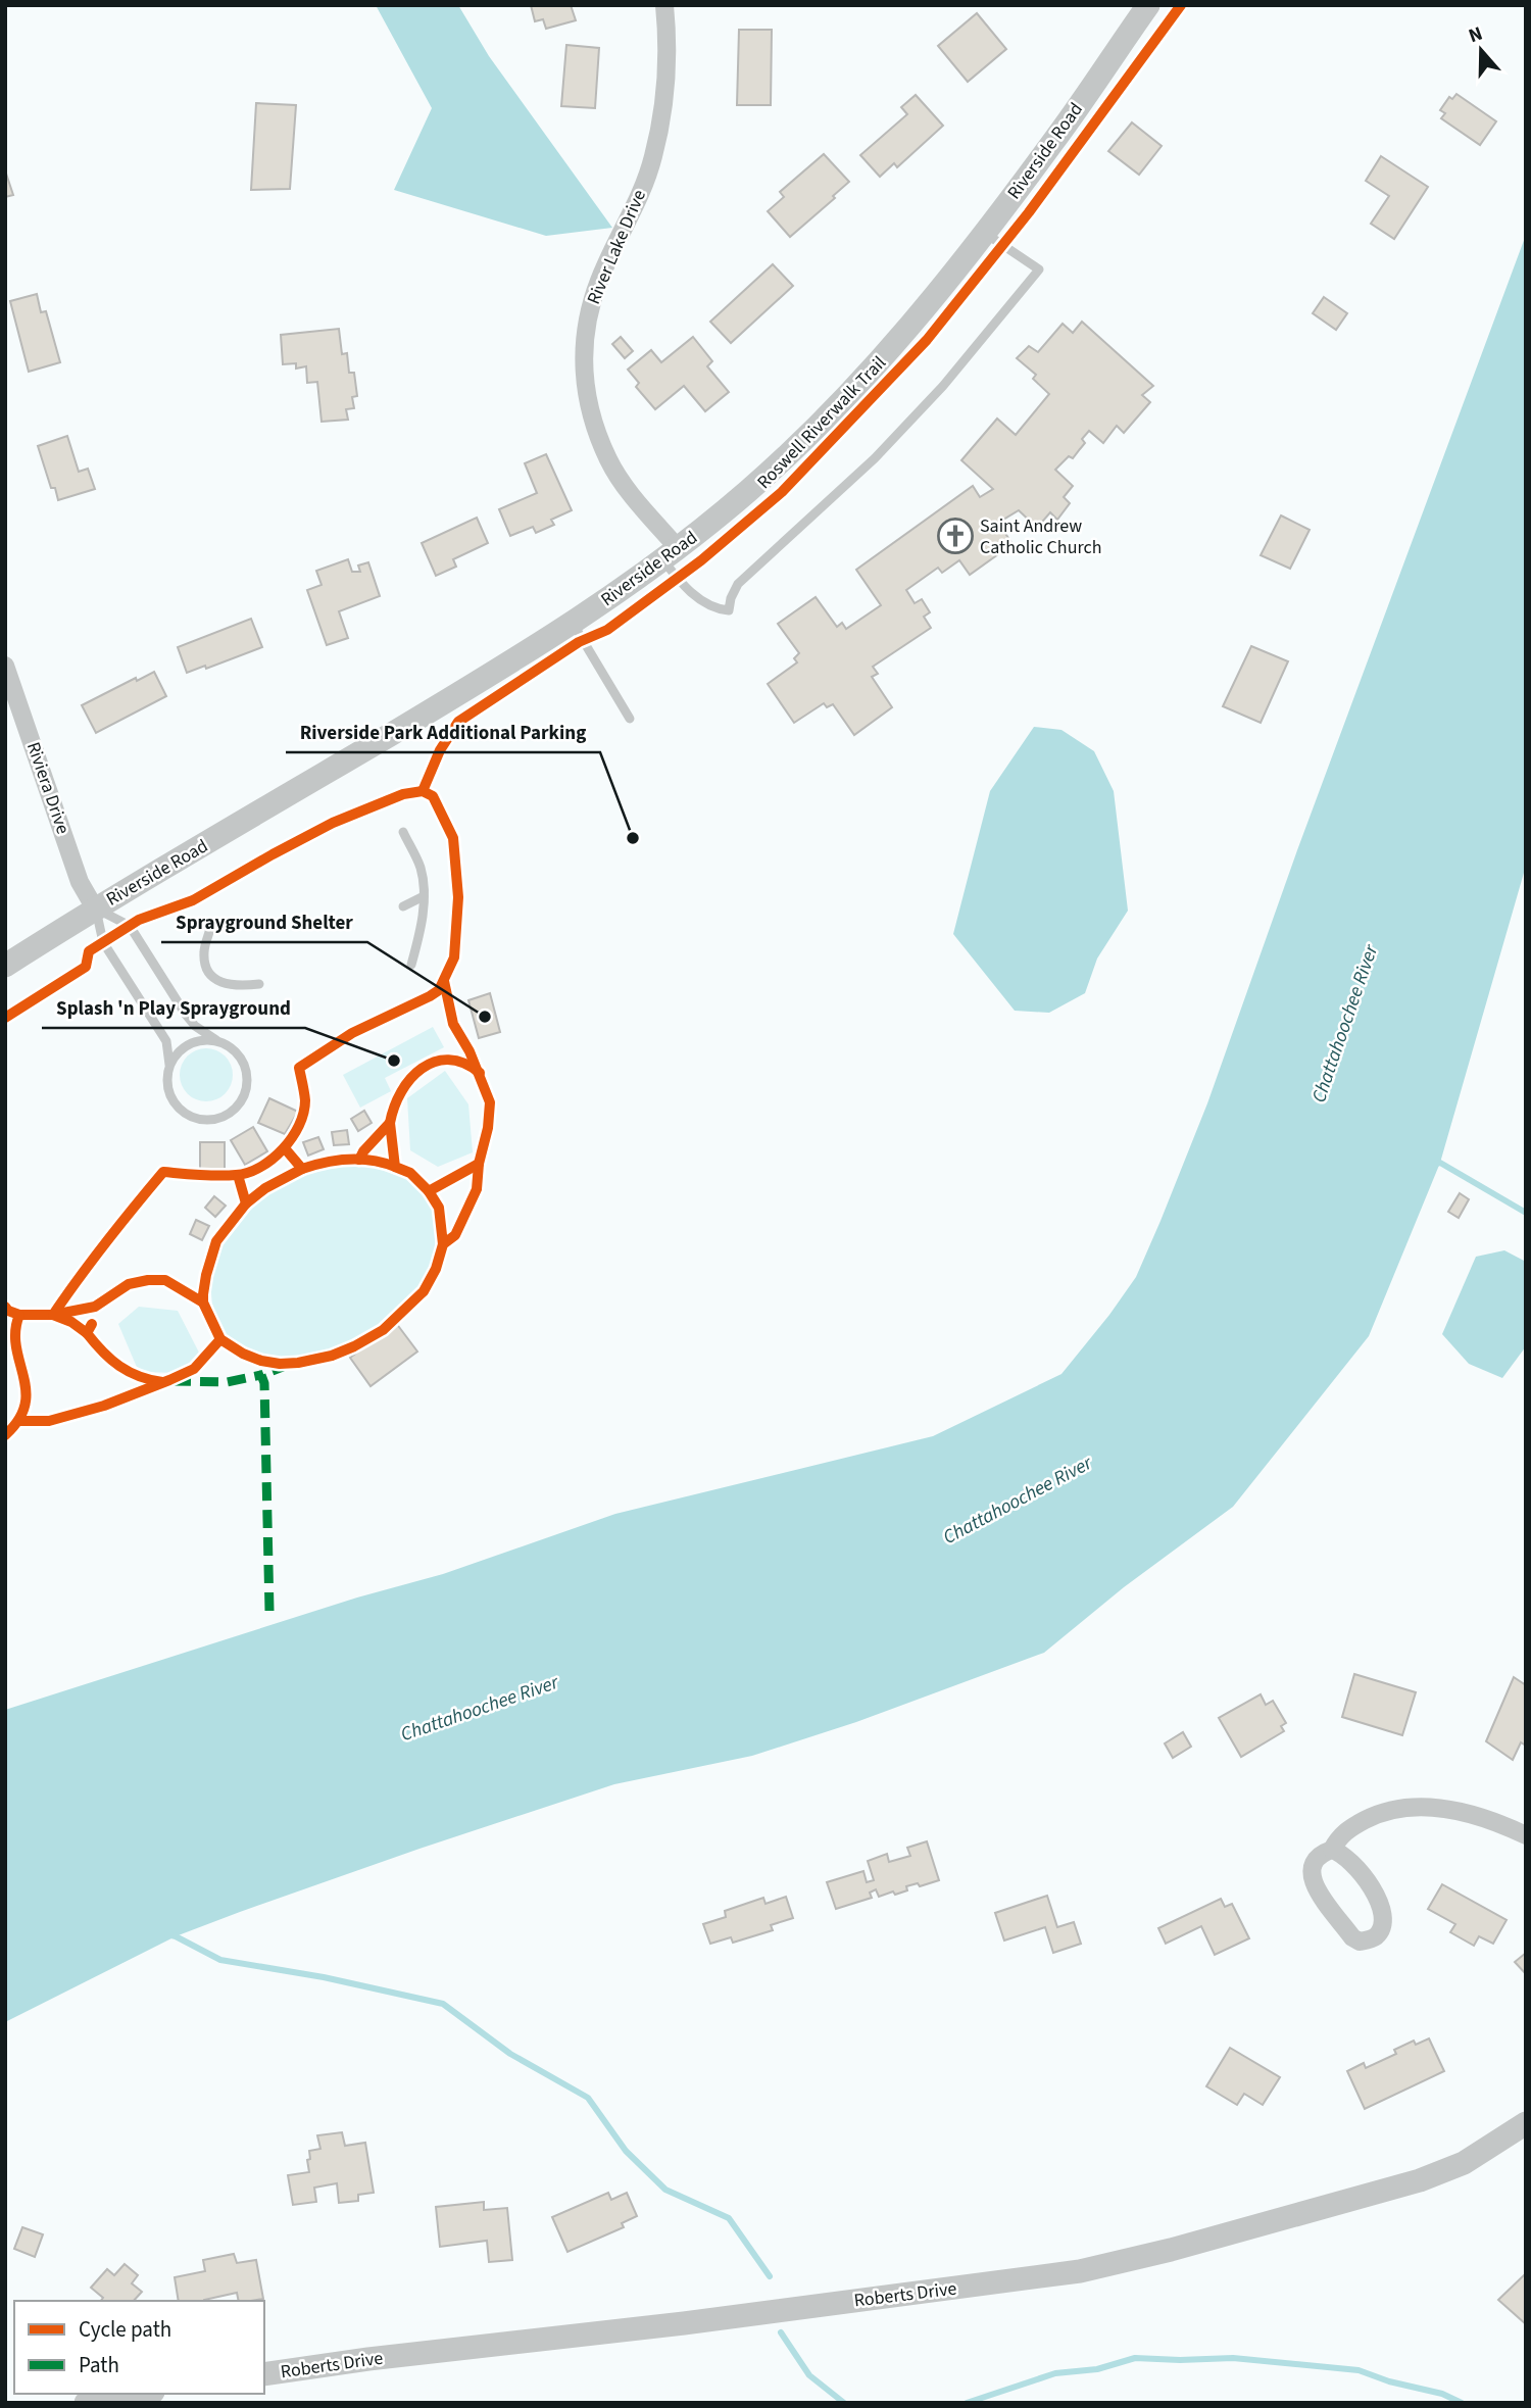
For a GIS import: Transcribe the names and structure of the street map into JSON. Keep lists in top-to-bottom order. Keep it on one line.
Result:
{"streets":{"street":["Riverside Road","River Lake Drive","Riviera Drive","Roberts Drive"],"cycle path":["Roswell Riverwalk Trail"]},"crossings":[["Riverside Road","River Lake Drive"],["Riverside Road","Riviera Drive"]],"water":["Chattahoochee River"],"places":{"church":["Saint Andrew Catholic Church"],"other":["Riverside Park Additional Parking","Sprayground Shelter","Splash 'n Play Sprayground"]},"legend":["Cycle path","Path"],"north":"top"}
